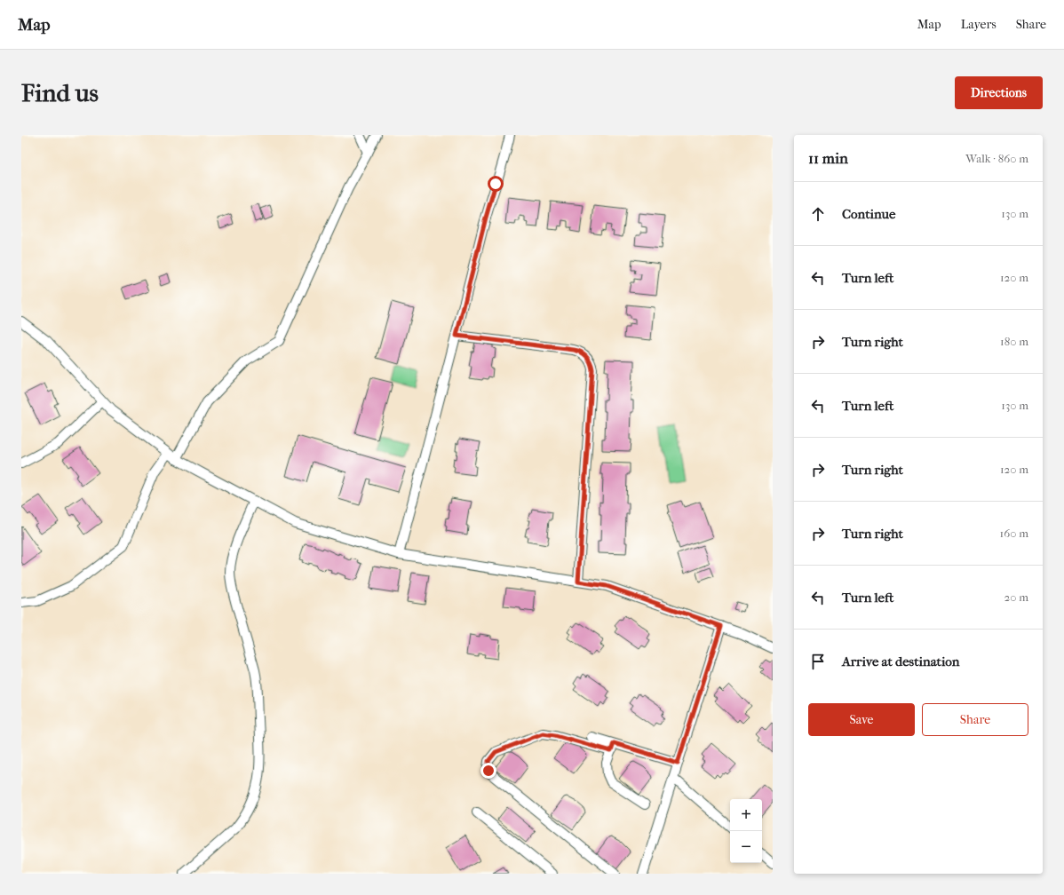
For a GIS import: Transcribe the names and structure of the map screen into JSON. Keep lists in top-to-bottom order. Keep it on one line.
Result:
{"page":{"header":"Map","nav":["Map","Layers","Share"],"buttons":["Directions",["Save","Share"]],"title":"Find us","heading":["11 min","Walk · 860 m"],"list":[["Continue","130 m"],["Turn left","120 m"],["Turn right","180 m"],["Turn left","130 m"],["Turn right","120 m"],["Turn right","160 m"],["Turn left","20 m"],"Arrive at destination"],"map_buttons":["+","−"]}}
